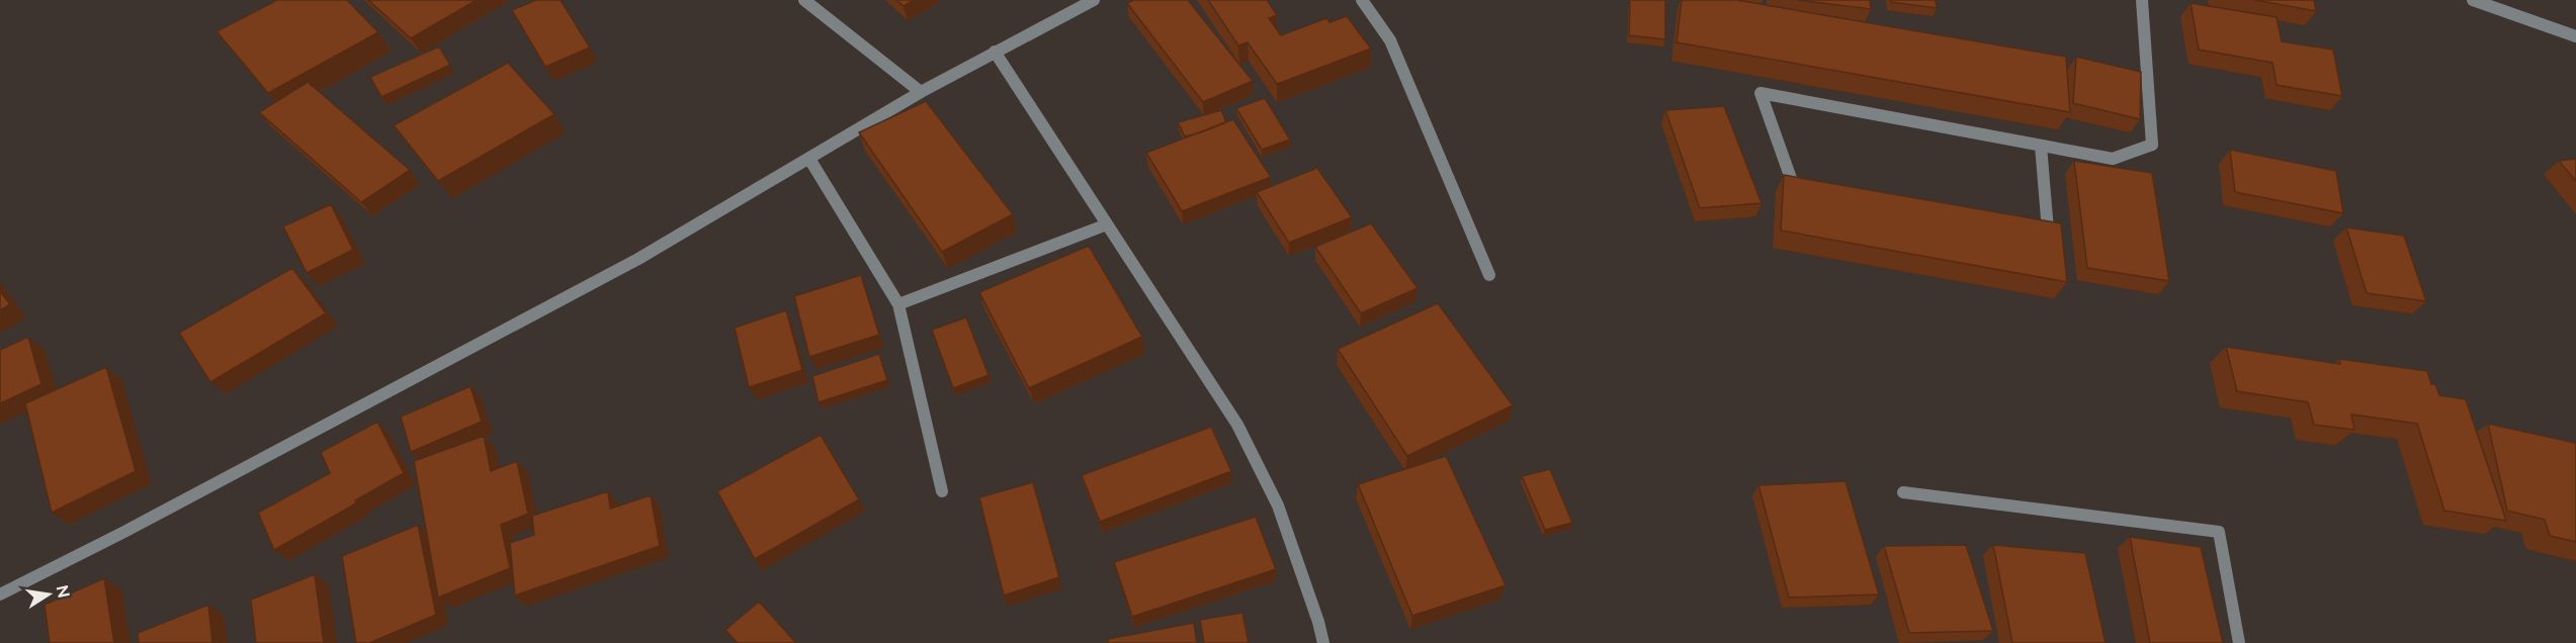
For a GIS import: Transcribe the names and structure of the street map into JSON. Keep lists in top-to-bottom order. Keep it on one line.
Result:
{"north":"right"}
